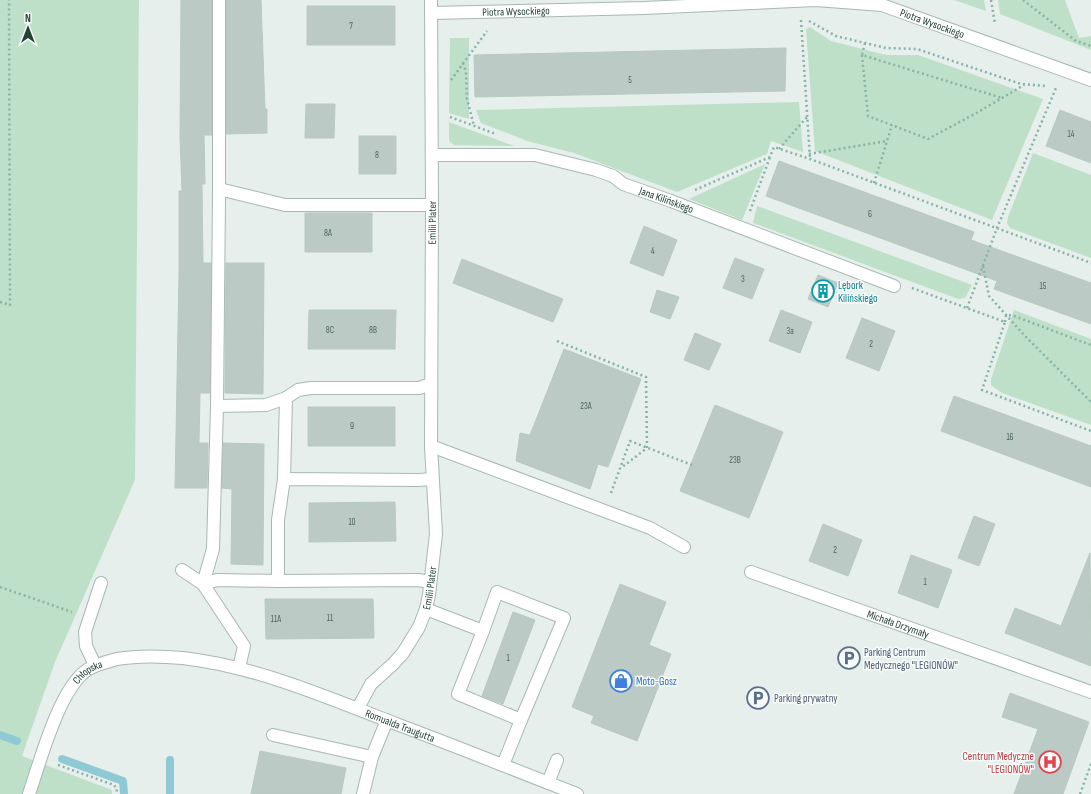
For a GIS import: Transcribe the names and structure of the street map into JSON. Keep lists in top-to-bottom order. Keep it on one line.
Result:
{"streets":{"street":["Piotra Wysockiego","Jana Kilińskiego","Emilii Plater","Michała Drzymały","Chłopska","Romualda Traugutta"]},"crossings":[["Piotra Wysockiego","Emilii Plater"],["Jana Kilińskiego","Emilii Plater"],["Emilii Plater","Romualda Traugutta"],["Chłopska","Romualda Traugutta"]],"places":{"building":["Lębork Kilińskiego"],"parking":["Parking Centrum Medycznego \"LEGIONÓW\"","Parking prywatny"],"shop":["Moto-Gosz"],"hospital":["Centrum Medyczne \"LEGIONÓW\""]},"house_numbers":["7","5","14","8","6","8A","4","3","15","8C","8B","3a","2","23A","9","16","23B","10","2","1","11","11A","1"],"north":"top"}
